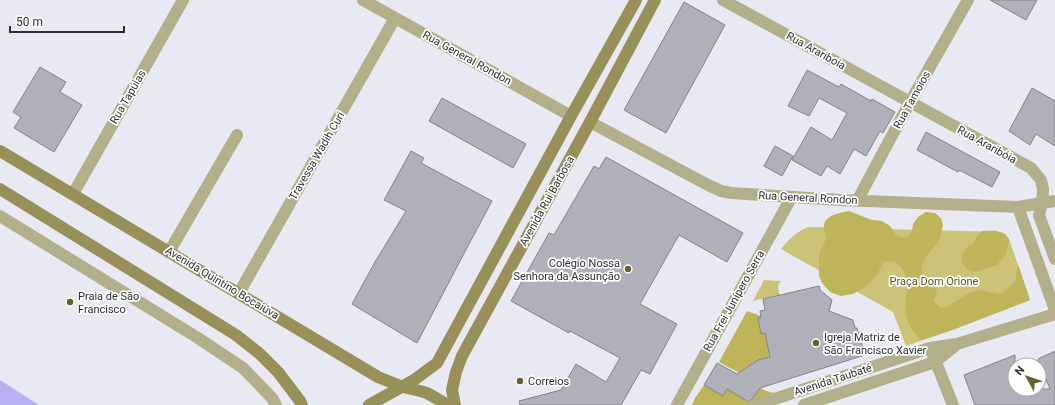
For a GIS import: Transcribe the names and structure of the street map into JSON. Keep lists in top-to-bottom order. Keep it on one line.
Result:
{"streets":{"main road":["Avenida Rui Barbosa","Avenida Quintino Bocaiúva"],"street":["Rua Arariboia","Rua General Rondon","Rua Tapúias","Rua Tamoios","Rua Araribóia","Travessa Wadih Curi","Rua Frei Junípero Serra","Avenida Taubaté"]},"crossings":[["Rua Arariboia","Rua Tamoios"],["Rua Arariboia","Rua Araribóia"],["Rua General Rondon","Rua Tamoios"],["Rua General Rondon","Rua Araribóia"],["Rua General Rondon","Travessa Wadih Curi"],["Rua General Rondon","Avenida Rui Barbosa"],["Rua General Rondon","Rua Frei Junípero Serra"],["Rua Tapúias","Avenida Quintino Bocaiúva"],["Rua Tamoios","Rua Araribóia"],["Travessa Wadih Curi","Avenida Quintino Bocaiúva"],["Avenida Rui Barbosa","Avenida Quintino Bocaiúva"]],"parks":["Praça Dom Orione"],"places":["Colégio Nossa Senhora da Assunção","Praia de São Francisco","Igreja Matriz de São Francisco Xavier","Correios"],"scale_bar":"50 m","north":"top left"}
